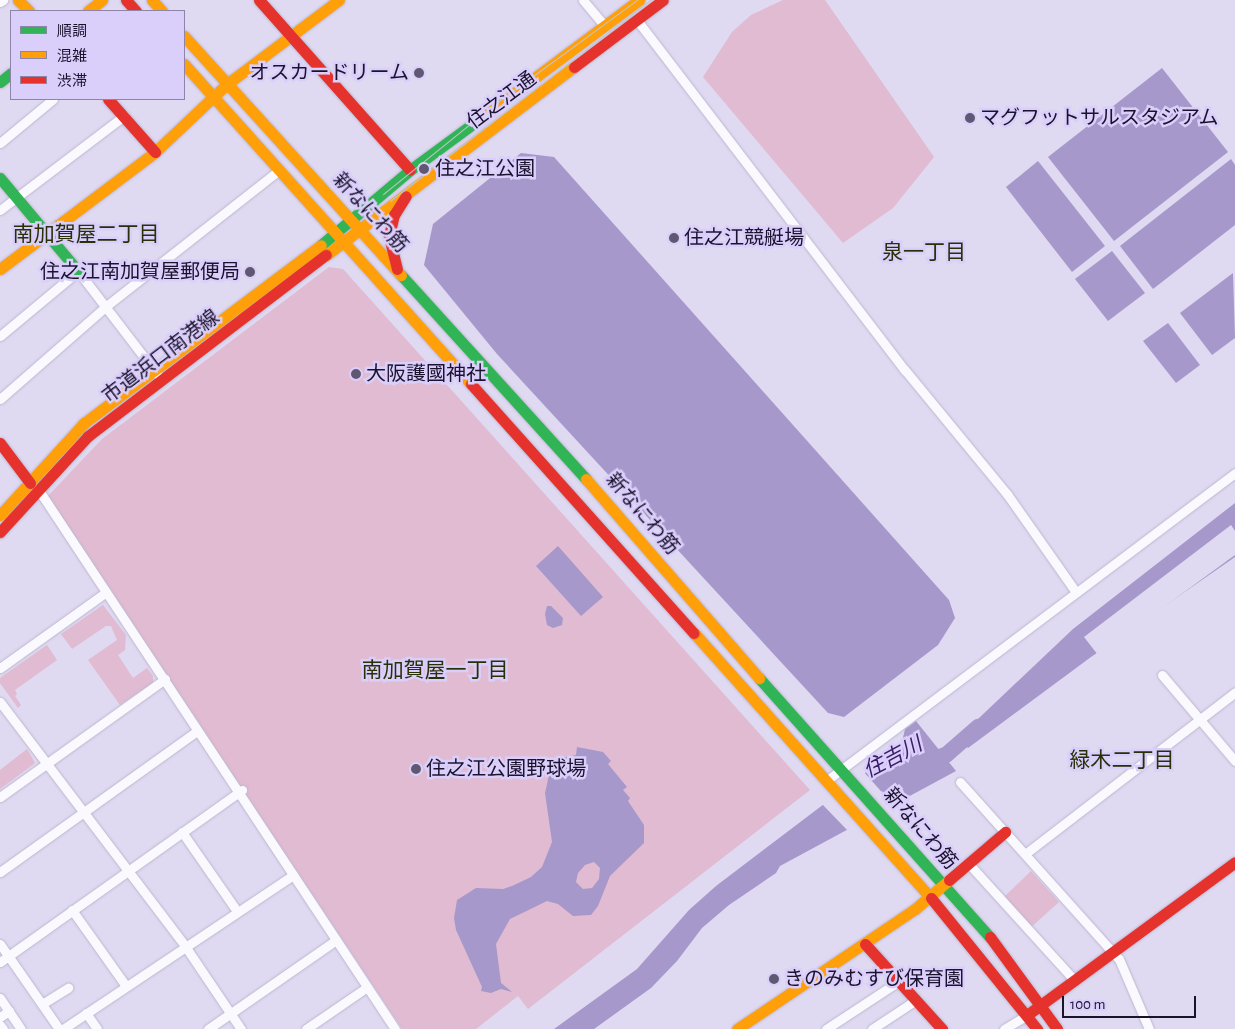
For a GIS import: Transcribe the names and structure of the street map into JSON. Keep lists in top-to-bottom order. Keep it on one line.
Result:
{"streets":{"main road":["住之江通","新なにわ筋","市道浜口南港線"]},"crossings":[["住之江通","新なにわ筋"],["住之江通","市道浜口南港線"],["新なにわ筋","市道浜口南港線"]],"districts":["南加賀屋二丁目","泉一丁目","南加賀屋一丁目","緑木二丁目"],"water":["住吉川"],"places":["オスカードリーム","マグフットサルスタジアム","住之江公園","住之江競艇場","住之江南加賀屋郵便局","大阪護國神社","住之江公園野球場","きのみむすび保育園"],"legend":["順調","混雑","渋滞"],"scale_bar":"100 m"}
